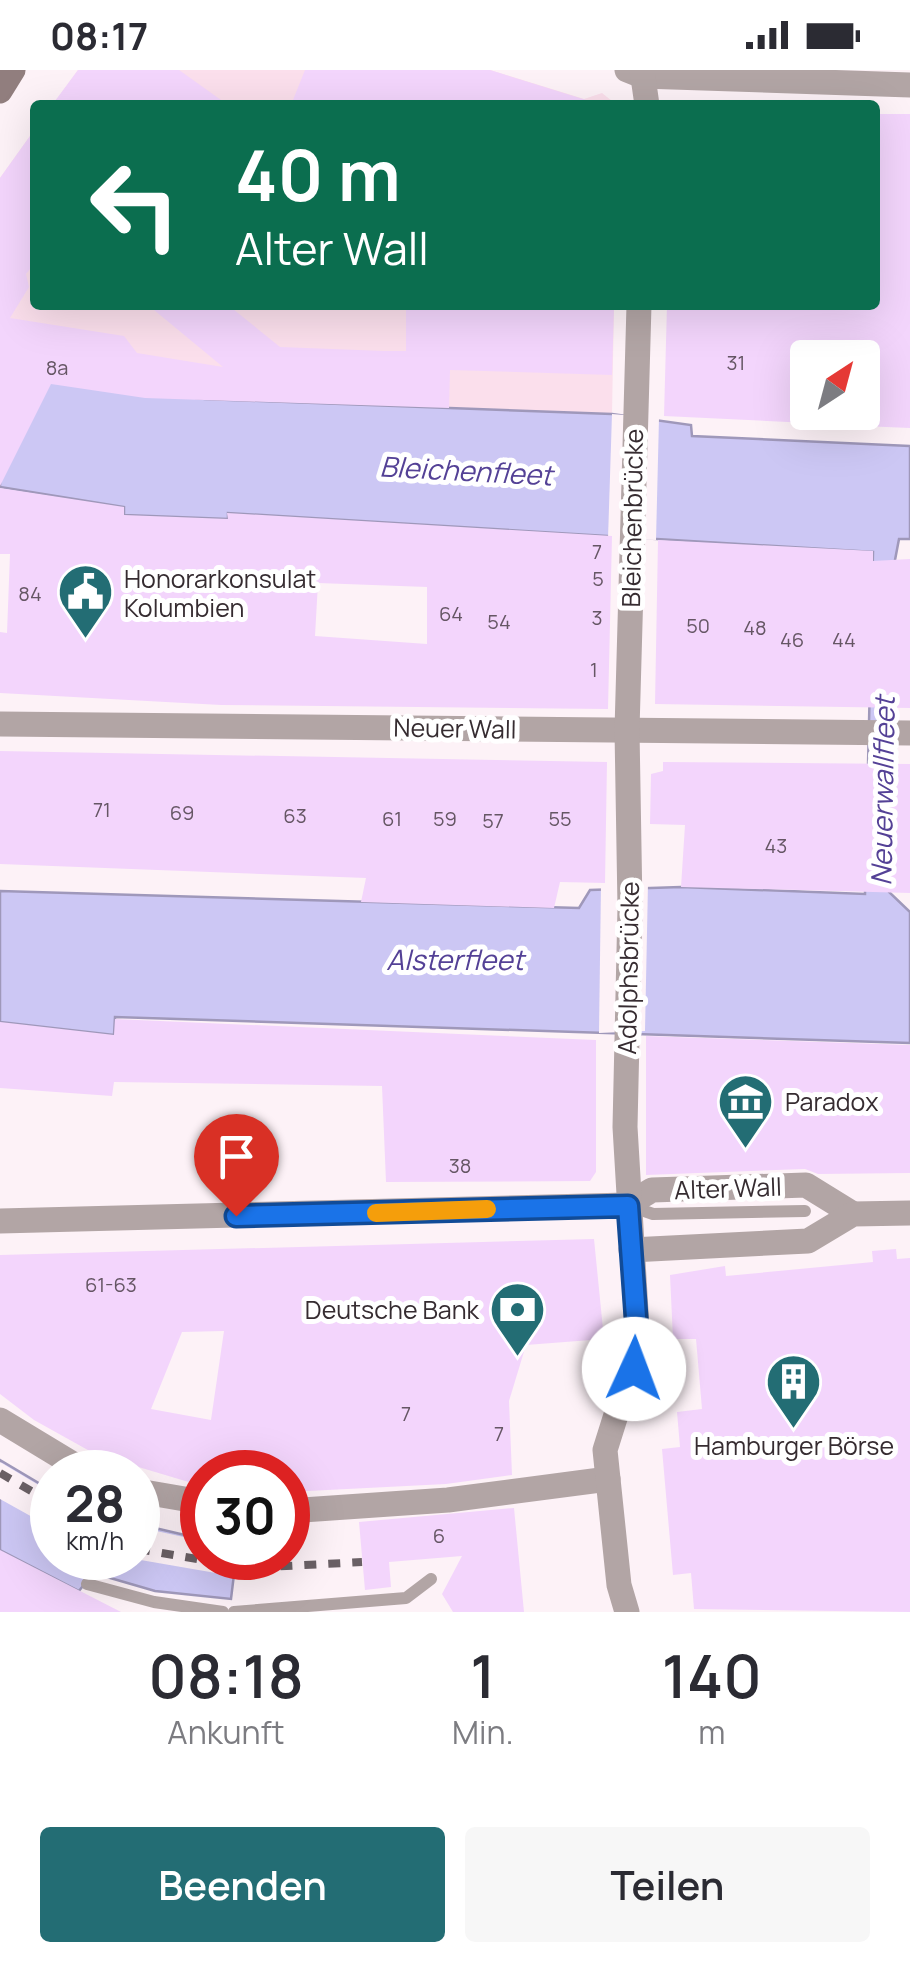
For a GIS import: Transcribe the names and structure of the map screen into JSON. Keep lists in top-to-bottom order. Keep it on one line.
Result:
{"streets":{"street":["Bleichenbrücke","Neuer Wall","Adolphsbrücke","Alter Wall"]},"crossings":[["Bleichenbrücke","Neuer Wall"],["Bleichenbrücke","Adolphsbrücke"],["Neuer Wall","Adolphsbrücke"],["Adolphsbrücke","Alter Wall"]],"water":["Bleichenfleet","Neuerwallfleet","Alsterfleet"],"places":{"public building":["Honorarkonsulat Kolumbien"],"museum":["Paradox"],"bank":["Deutsche Bank"],"building":["Hamburger Börse"]},"house_numbers":["31","8a","7","5","84","64","3","54","50","48","46","44","1","71","69","63","61","59","55","57","43","38","61-63","7","7","6"],"north":"top right","page":{"status":"08:17","turn":["40 m","Alter Wall"],"speed":"28 km/h","limit":"30","eta":["08:18","Ankunft","1","Min.","140","m"],"buttons":["Beenden","Teilen"]}}
